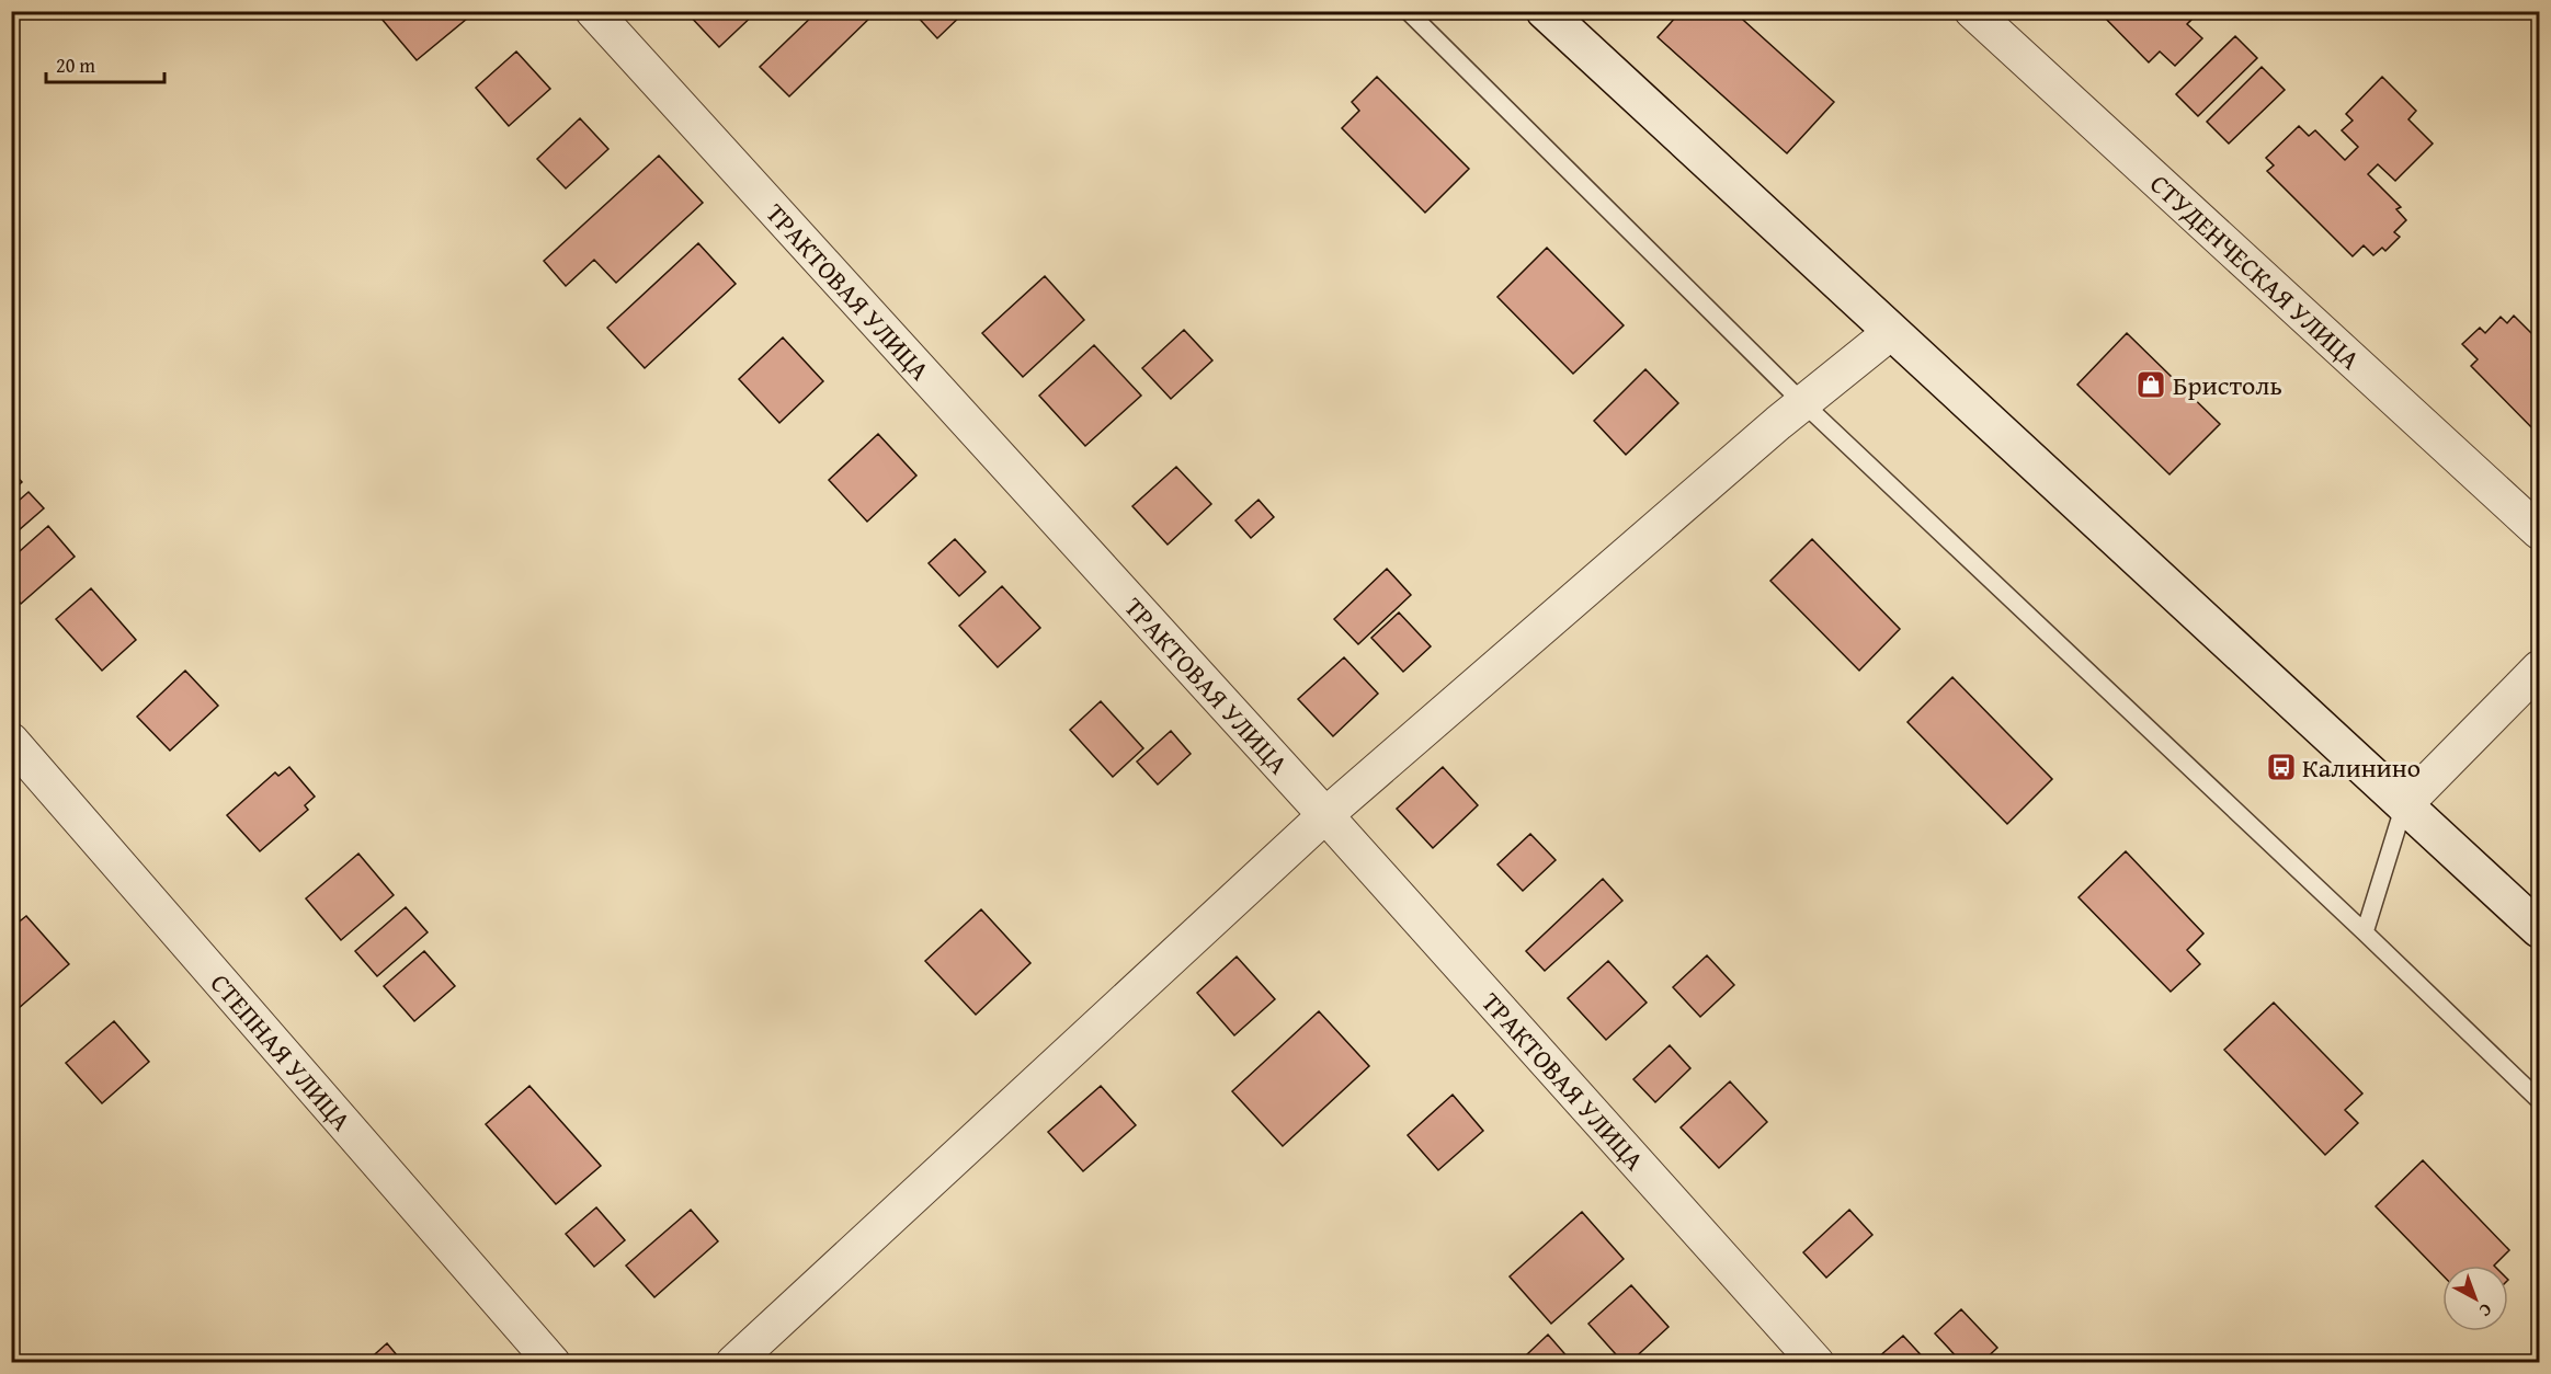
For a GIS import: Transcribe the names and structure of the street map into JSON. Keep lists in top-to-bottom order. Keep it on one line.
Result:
{"streets":{"street":["СТУДЕНЧЕСКАЯ УЛИЦА","ТРАКТОВАЯ УЛИЦА","СТЕПНАЯ УЛИЦА"]},"places":{"shop":["Бристоль"],"bus stop":["Калинино"]},"scale_bar":"20 m","north":"bottom right"}
